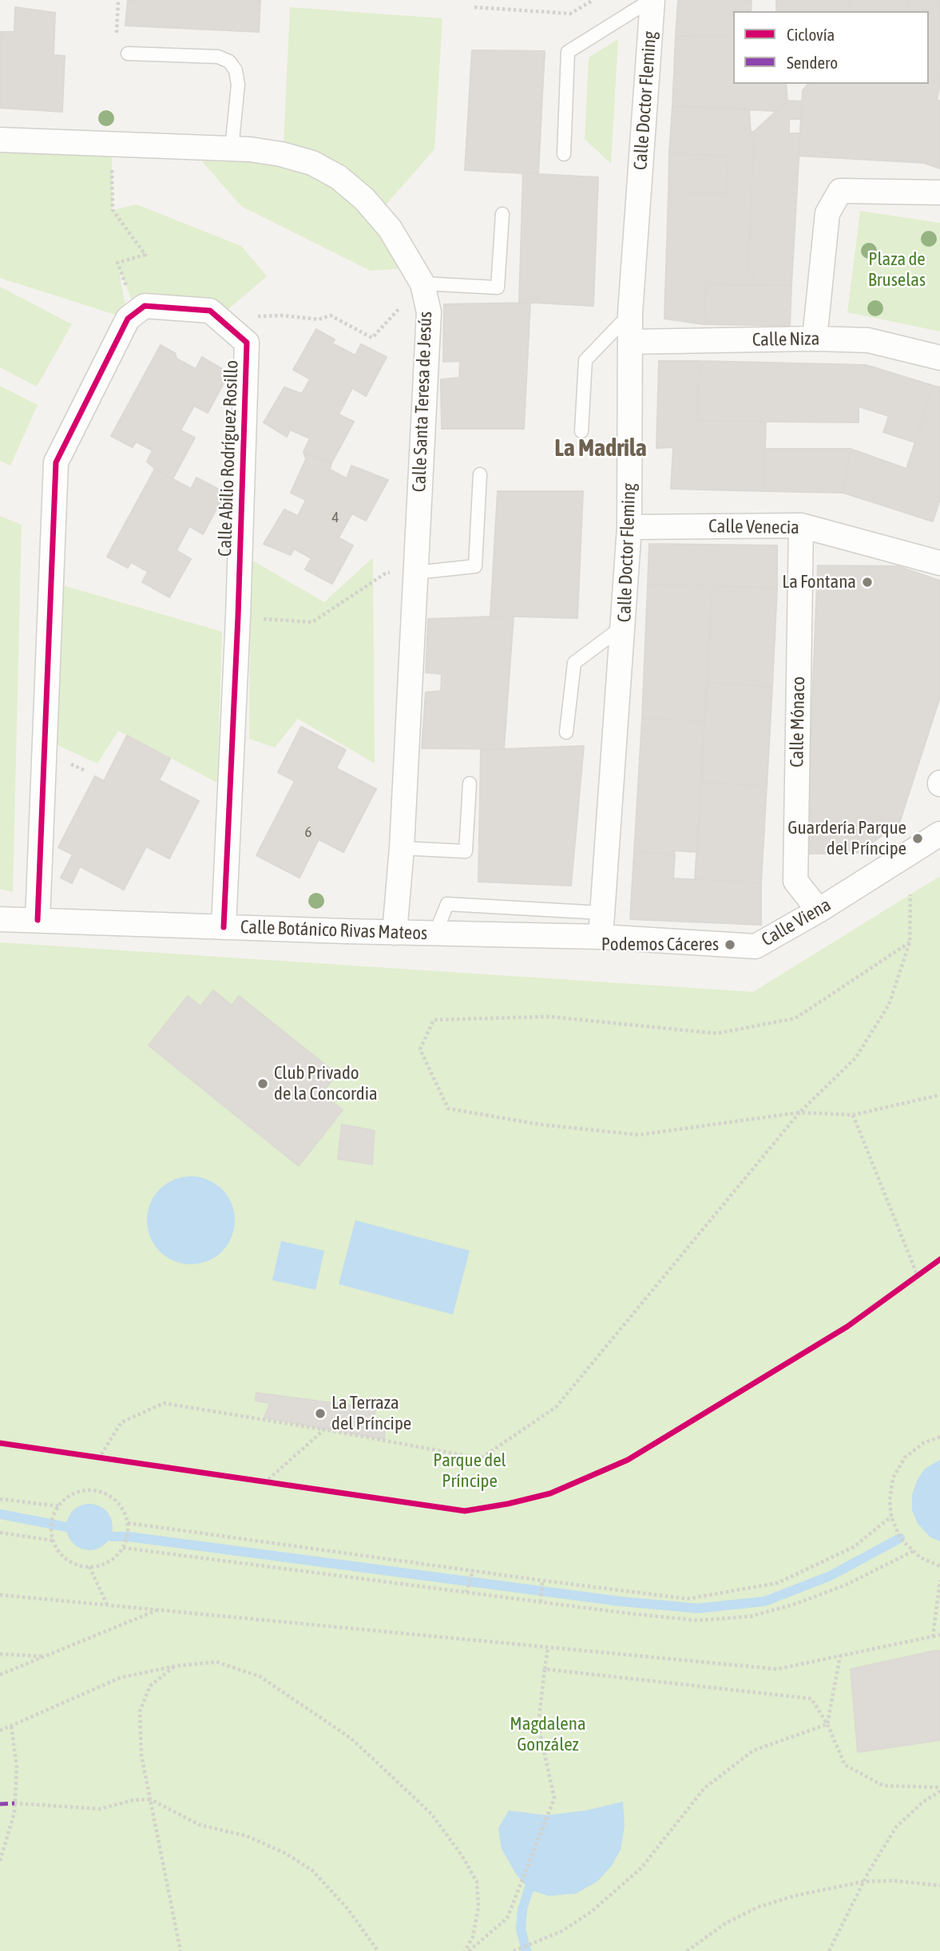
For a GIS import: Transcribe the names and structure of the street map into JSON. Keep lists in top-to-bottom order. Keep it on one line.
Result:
{"streets":{"street":["Calle Doctor Fleming","Calle Niza","Calle Santa Teresa de Jesús","Calle Abilio Rodríguez Rosillo","Calle Venecia","Calle Mónaco","Calle Viena","Calle Botánico Rivas Mateos"]},"crossings":[["Calle Doctor Fleming","Calle Niza"],["Calle Doctor Fleming","Calle Venecia"],["Calle Doctor Fleming","Calle Viena"],["Calle Doctor Fleming","Calle Botánico Rivas Mateos"],["Calle Santa Teresa de Jesús","Calle Botánico Rivas Mateos"],["Calle Abilio Rodríguez Rosillo","Calle Botánico Rivas Mateos"],["Calle Venecia","Calle Mónaco"],["Calle Mónaco","Calle Viena"],["Calle Viena","Calle Botánico Rivas Mateos"]],"districts":["La Madrila"],"parks":["Plaza de Bruselas","Parque del Príncipe","Magdalena González"],"places":["La Fontana","Guardería Parque del Príncipe","Podemos Cáceres","Club Privado de la Concordia","La Terraza del Príncipe"],"house_numbers":["4","6"],"legend":["Ciclovía","Sendero"]}
